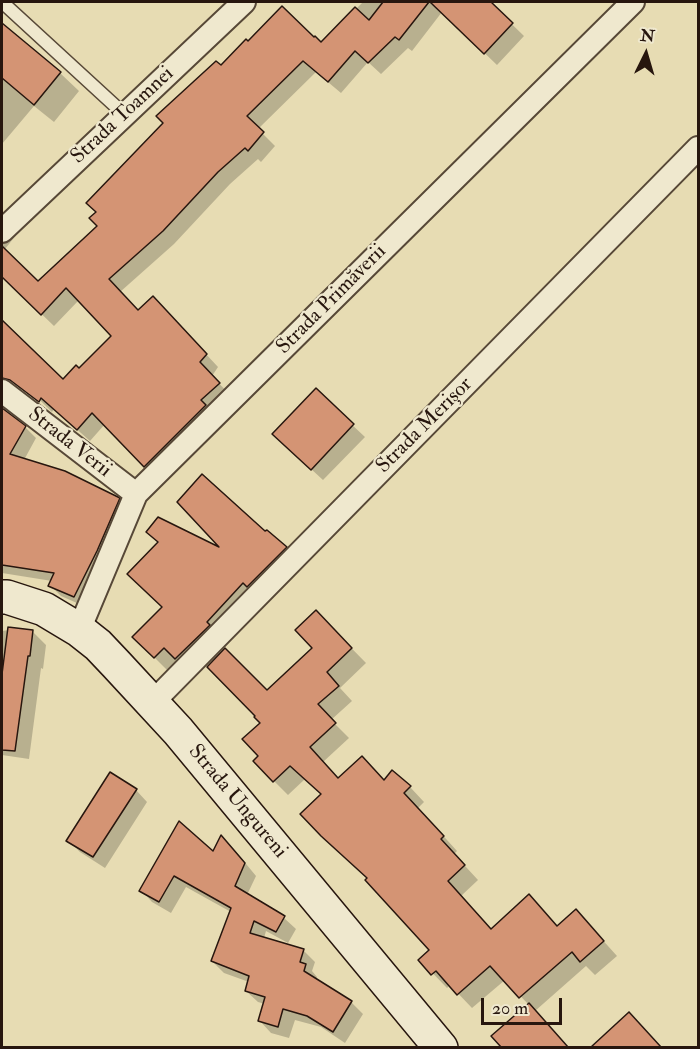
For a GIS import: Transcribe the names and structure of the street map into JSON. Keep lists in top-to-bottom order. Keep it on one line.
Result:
{"streets":{"main road":["Strada Ungureni"],"street":["Strada Toamnei","Strada Primăverii","Strada Merișor","Strada Verii"]},"crossings":[["Strada Primăverii","Strada Verii"],["Strada Primăverii","Strada Ungureni"],["Strada Merișor","Strada Ungureni"]],"scale_bar":"20 m","north":"top"}
